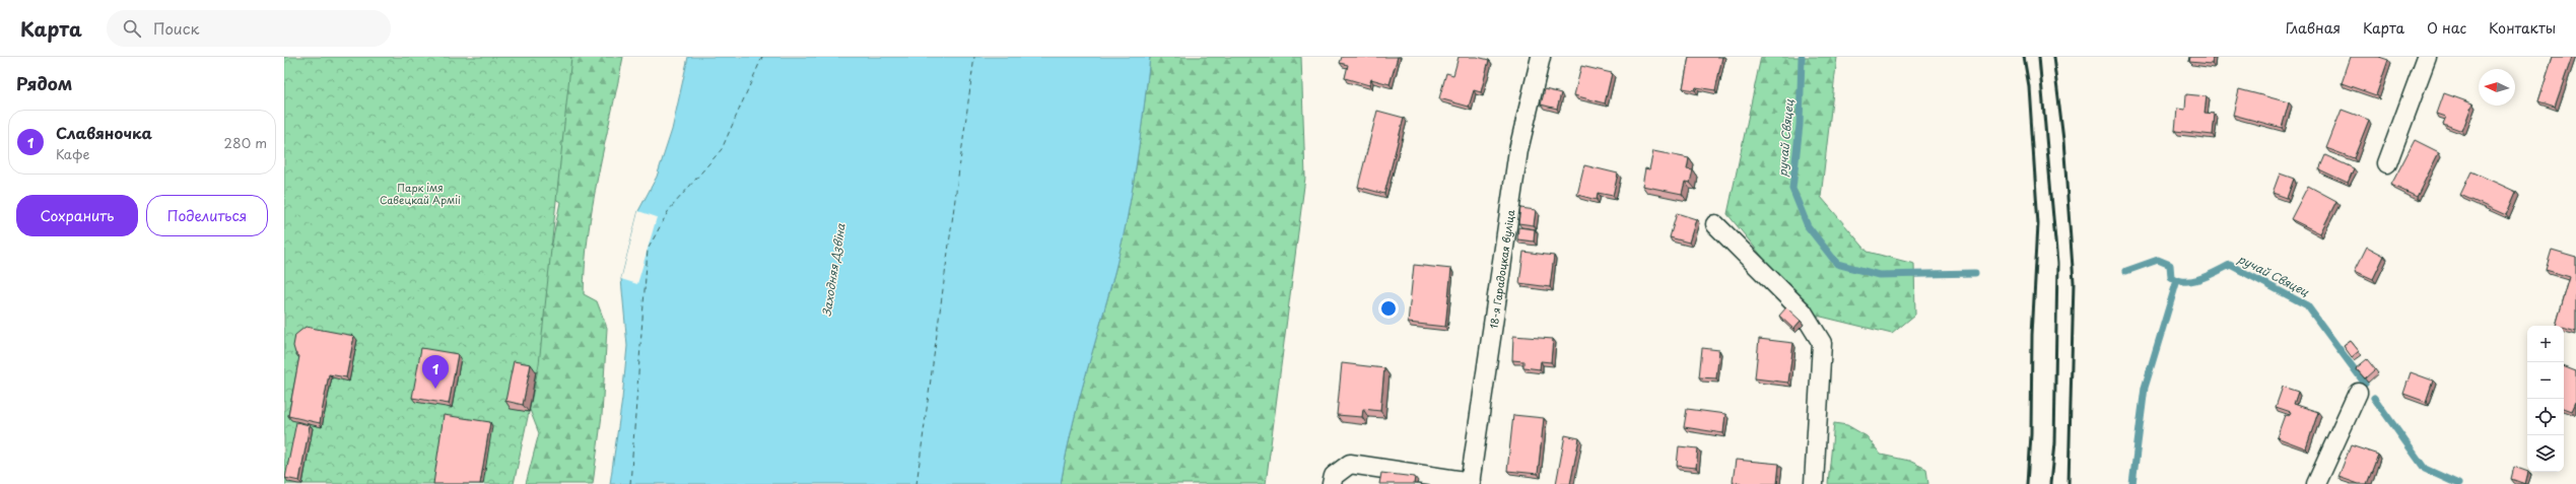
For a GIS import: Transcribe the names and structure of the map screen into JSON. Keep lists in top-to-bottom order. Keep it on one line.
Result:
{"streets":{"street":["18-я Гарадоцкая вуліца"]},"water":["ручай Свяцец","Заходняя Дзвіна"],"parks":["Парк імя Савецкай Арміі"],"north":"left","page":{"header":"Карта","search":"Поиск","nav":["Главная","Карта","О нас","Контакты"],"heading":"Рядом","list":[{"mark":"1","name":"Славяночка","note":"Кафе","value":"280 m"}],"buttons":["Сохранить","Поделиться"],"map_buttons":["+","−"],"pins":"1"}}
